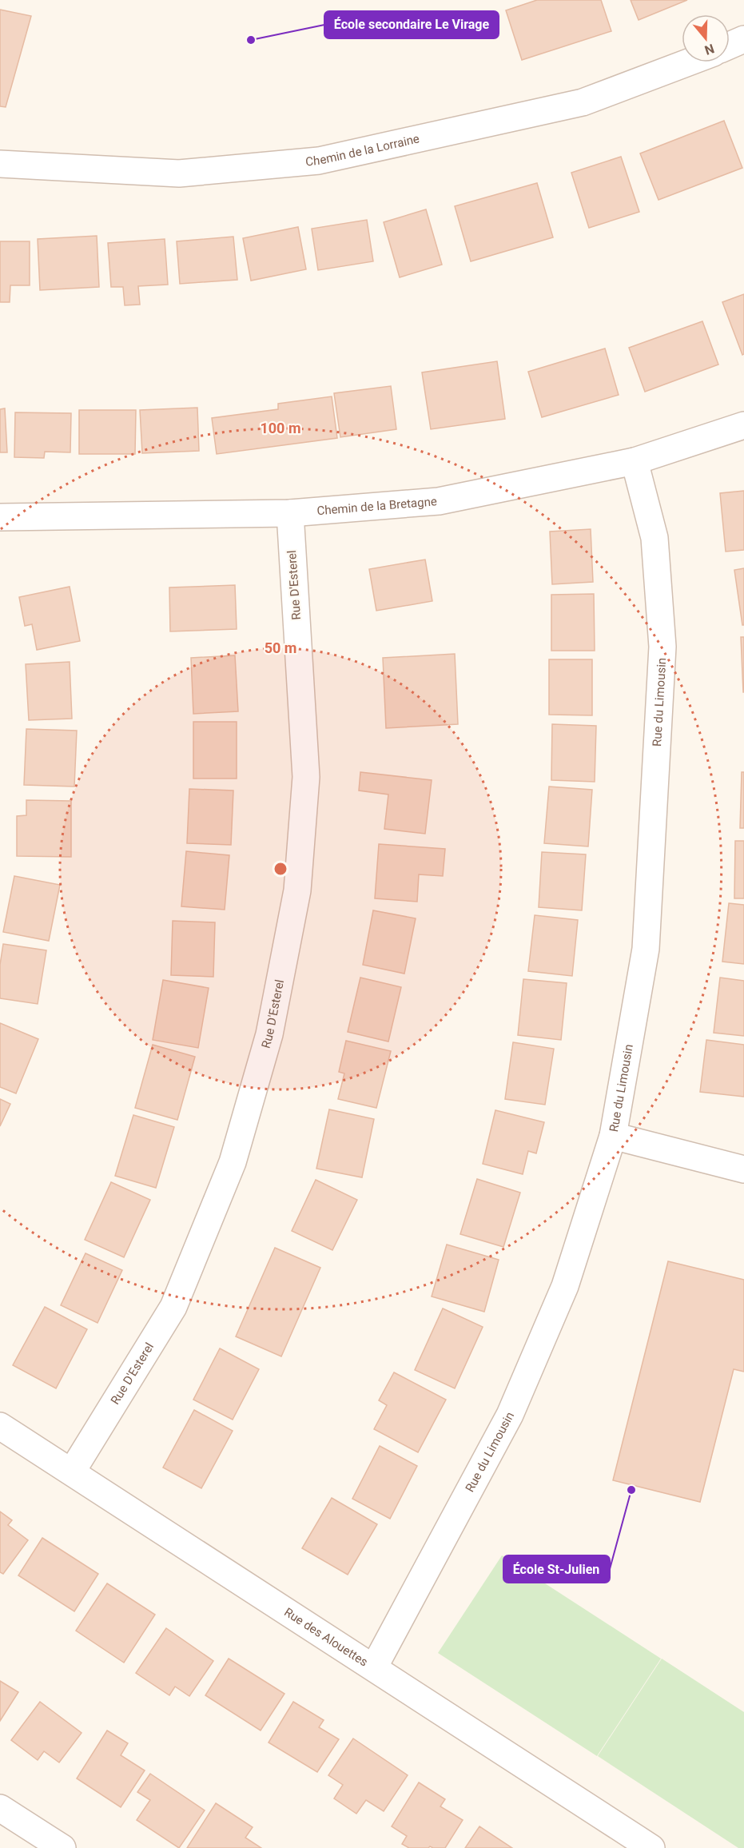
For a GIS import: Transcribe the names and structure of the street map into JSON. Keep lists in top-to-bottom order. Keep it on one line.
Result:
{"streets":{"street":["Chemin de la Lorraine","Chemin de la Bretagne","Rue D'Esterel","Rue du Limousin","Rue des Alouettes"]},"crossings":[["Chemin de la Bretagne","Rue D'Esterel"],["Chemin de la Bretagne","Rue du Limousin"],["Rue D'Esterel","Rue des Alouettes"],["Rue du Limousin","Rue des Alouettes"]],"places":["École secondaire Le Virage","École St-Julien"],"north":"bottom","rings":["100 m","50 m"]}
